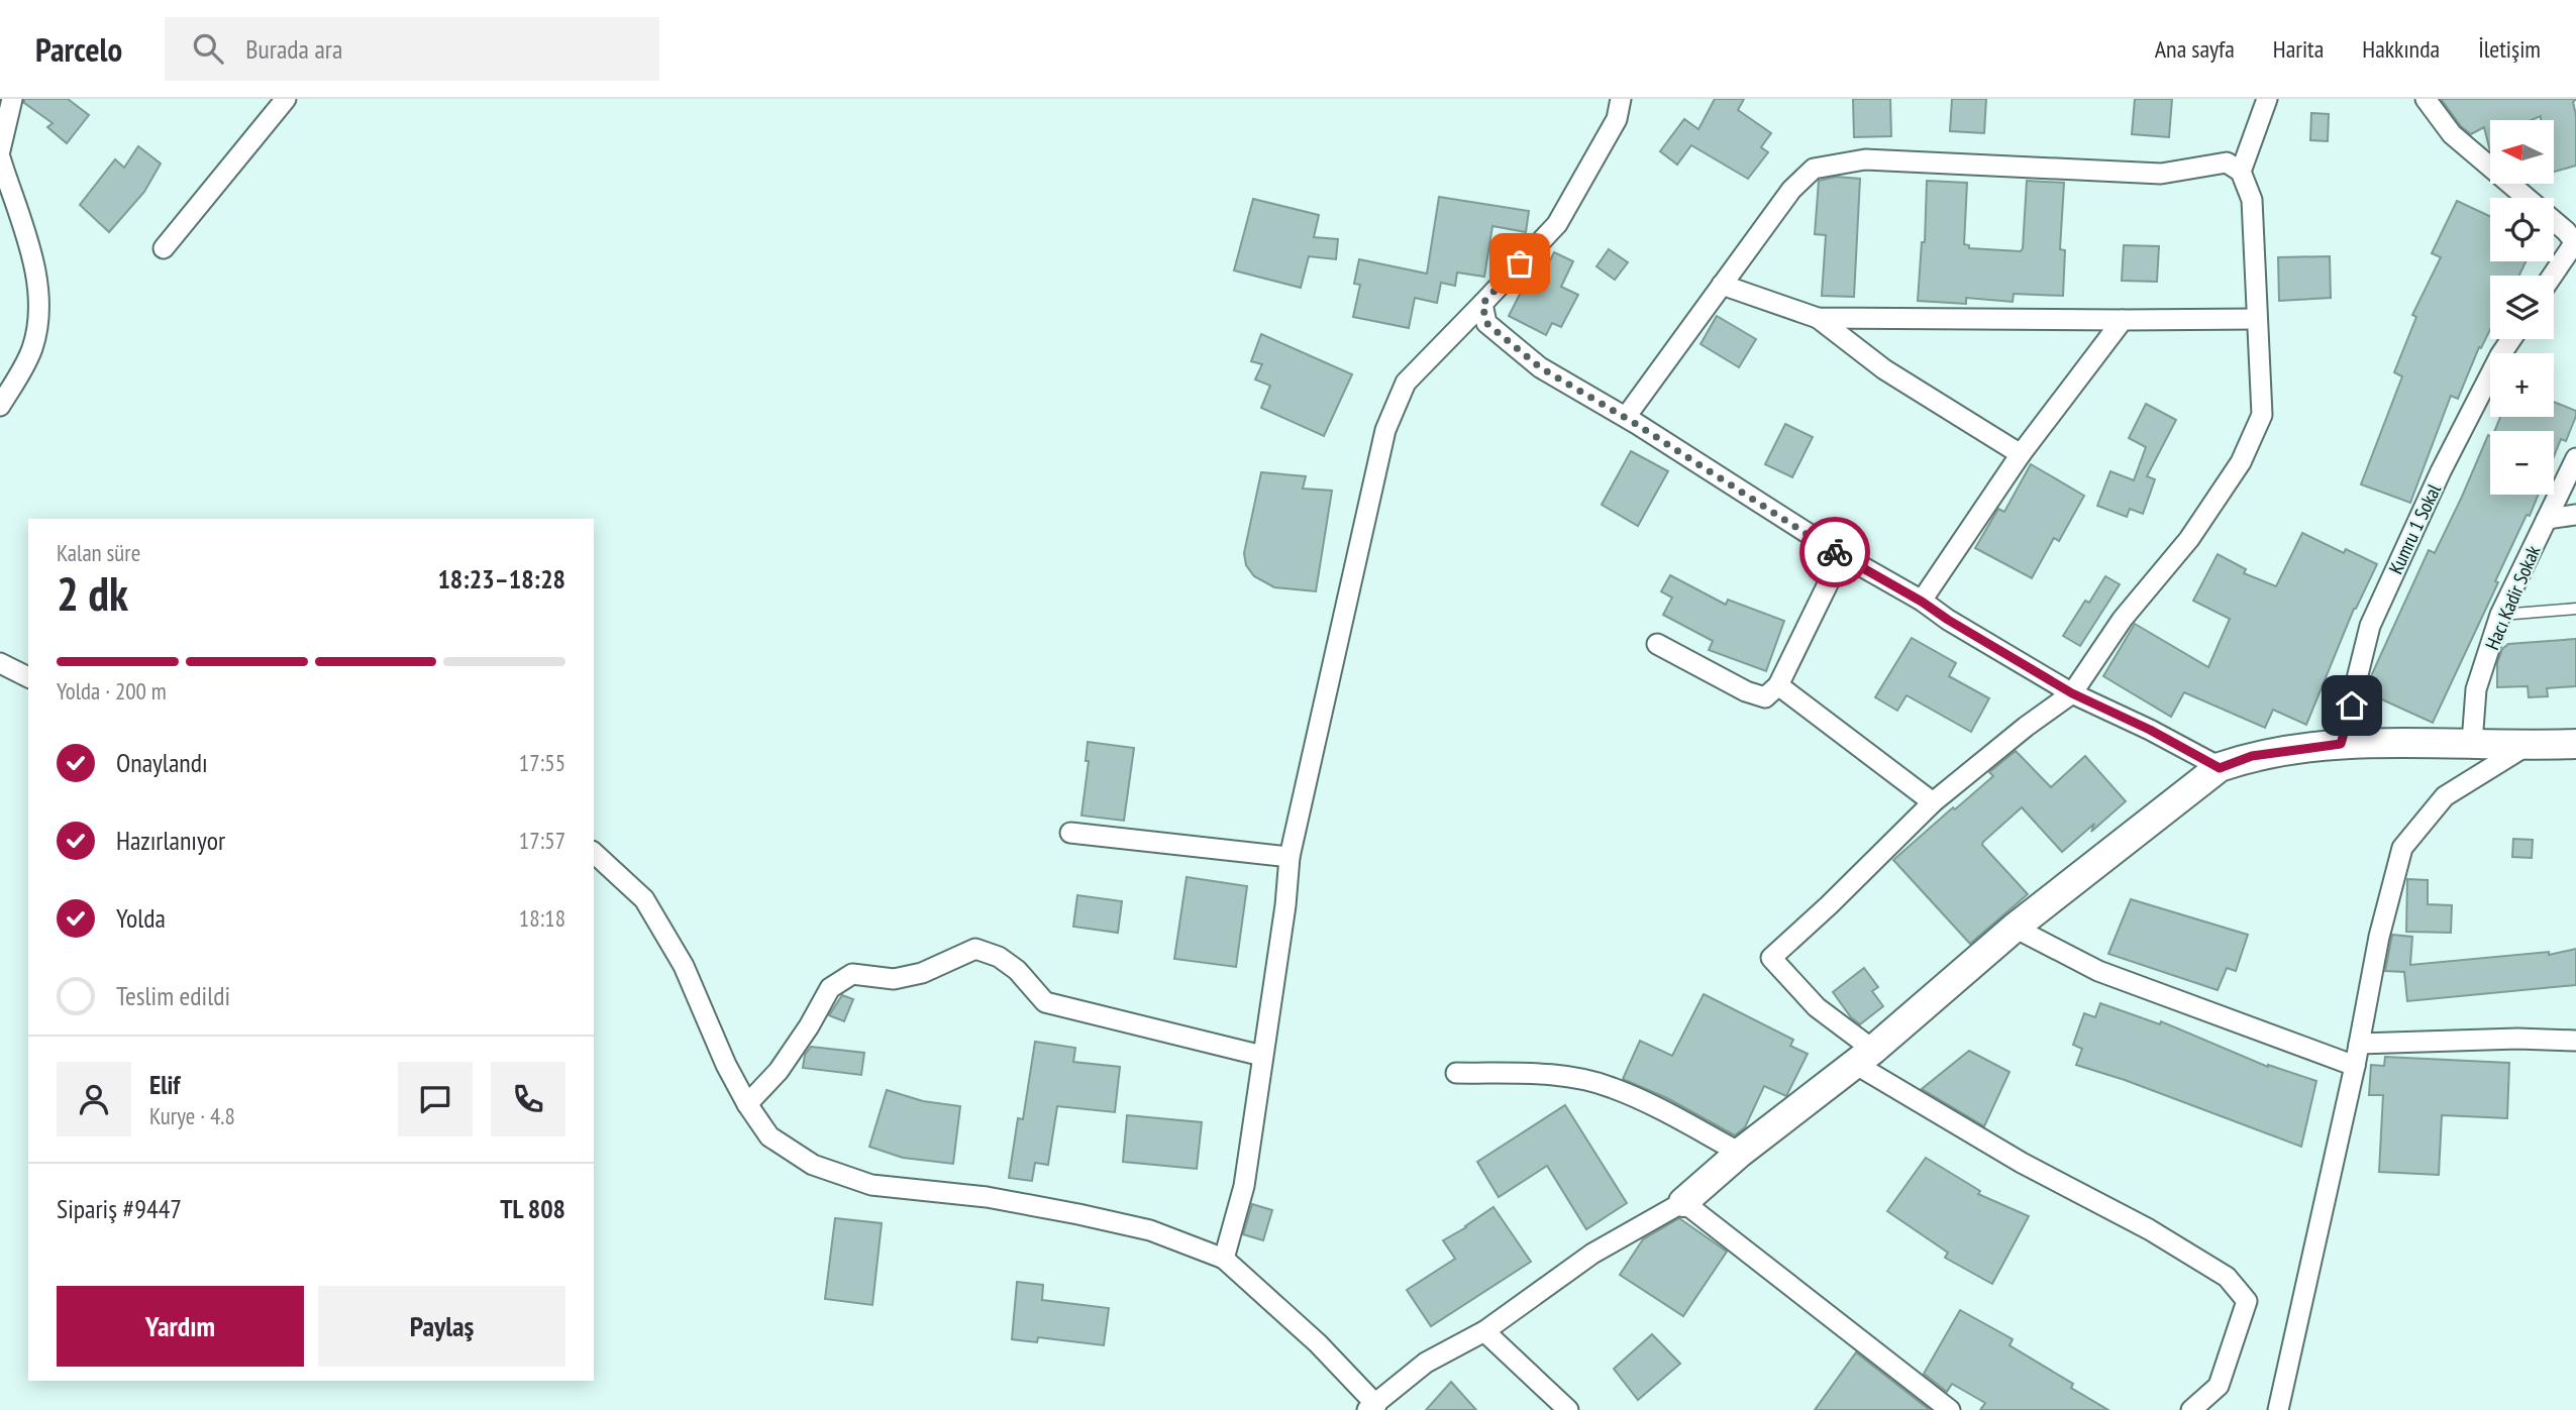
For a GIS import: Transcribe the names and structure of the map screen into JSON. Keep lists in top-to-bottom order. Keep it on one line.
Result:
{"streets":{"street":["Kumru 1 Sokal","Hacı Kadir Sokak"]},"north":"left","page":{"header":"Parcelo","search":"Burada ara","nav":["Ana sayfa","Harita","Hakkında","İletişim"],"map_buttons":["+","−"],"heading":["2 dk","Kalan süre","18:23–18:28"],"panel":["Elif","Kurye · 4.8","Sipariş #9447","TL 808"],"bar":"Yolda · 200 m","list":[["Onaylandı","17:55"],["Hazırlanıyor","17:57"],["Yolda","18:18"],"Teslim edildi"],"buttons":["Yardım","Paylaş"]}}
